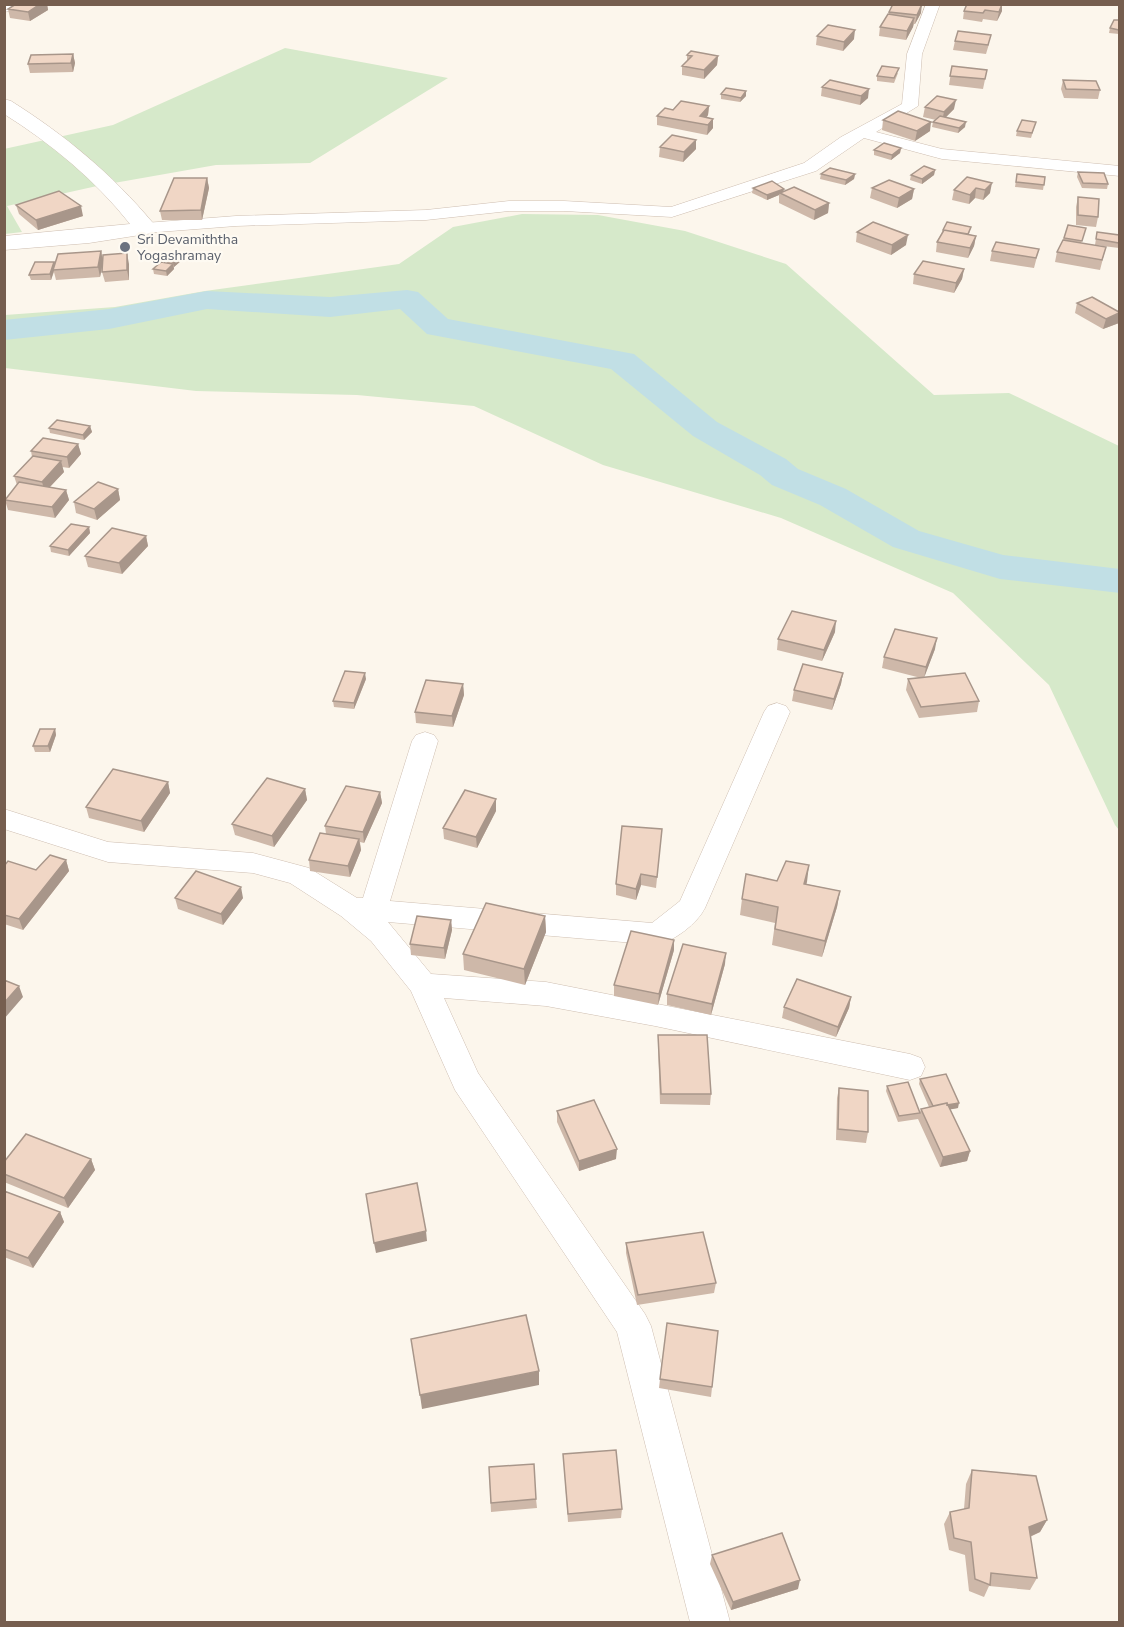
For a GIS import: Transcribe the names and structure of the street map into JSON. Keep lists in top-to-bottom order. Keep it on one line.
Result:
{"places":["Sri Devamiththa Yogashramay"]}
